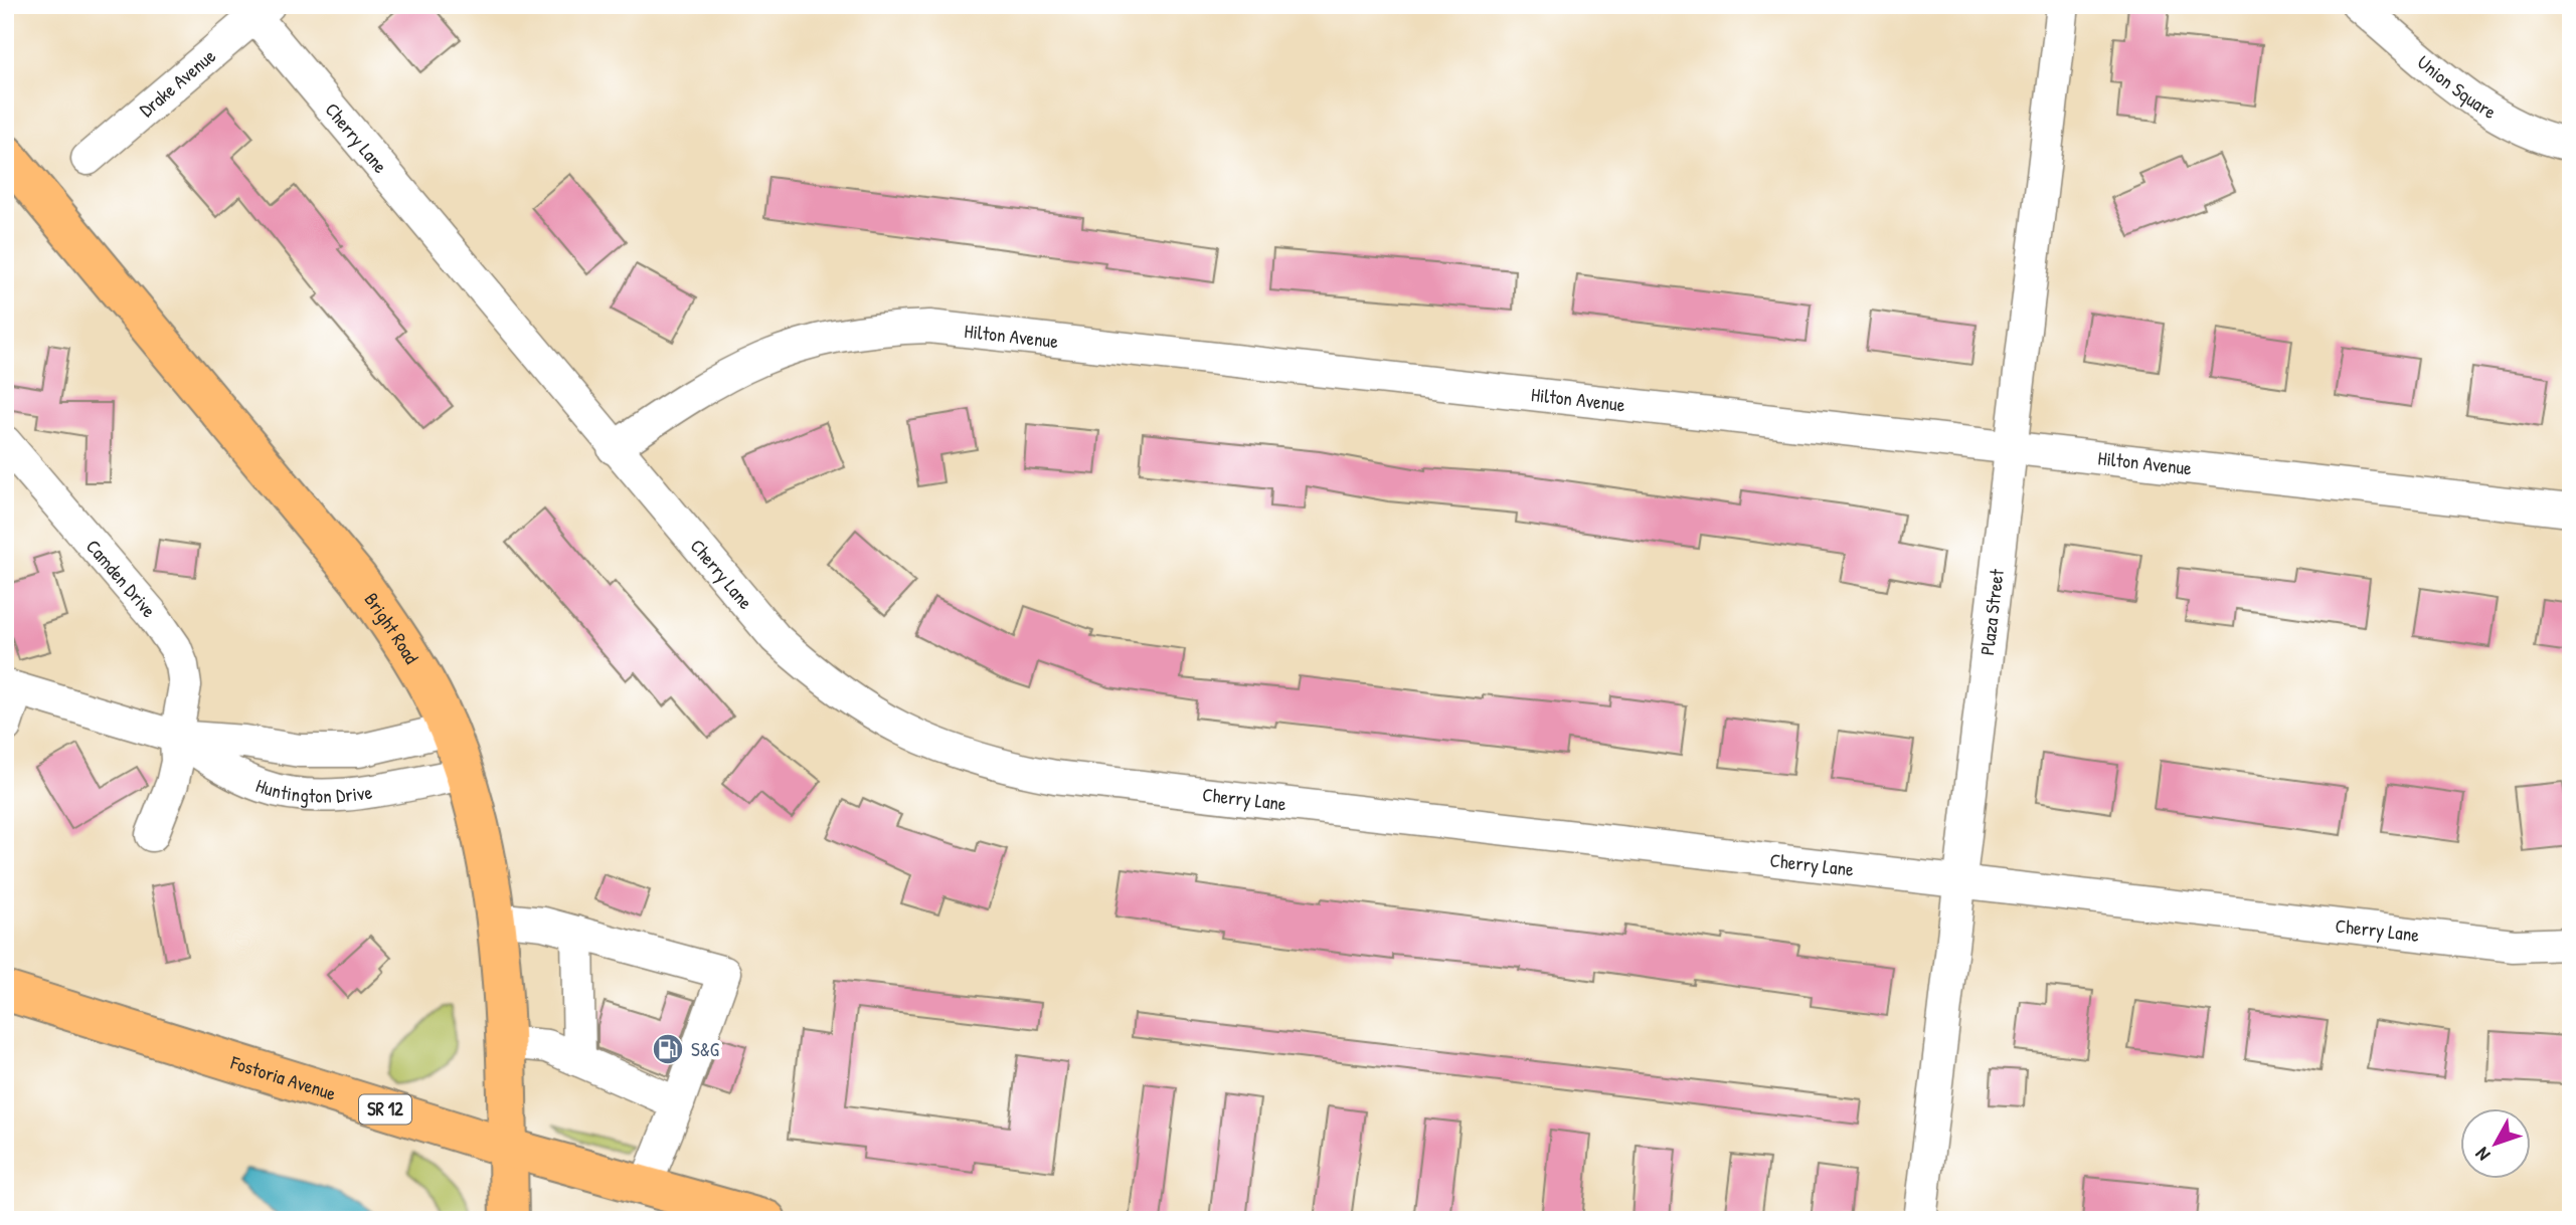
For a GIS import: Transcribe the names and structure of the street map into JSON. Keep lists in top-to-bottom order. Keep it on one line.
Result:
{"streets":{"main road":["Bright Road","Fostoria Avenue","SR 12"],"street":["Drake Avenue","Union Square","Cherry Lane","Hilton Avenue","Camden Drive","Plaza Street","Huntington Drive"]},"crossings":[["Drake Avenue","Cherry Lane"],["Cherry Lane","Hilton Avenue"],["Cherry Lane","Plaza Street"],["Hilton Avenue","Plaza Street"],["Camden Drive","Huntington Drive"],["Bright Road","Huntington Drive"],["Bright Road","Fostoria Avenue"]],"places":{"fuel station":["S&G"]},"north":"bottom left"}
